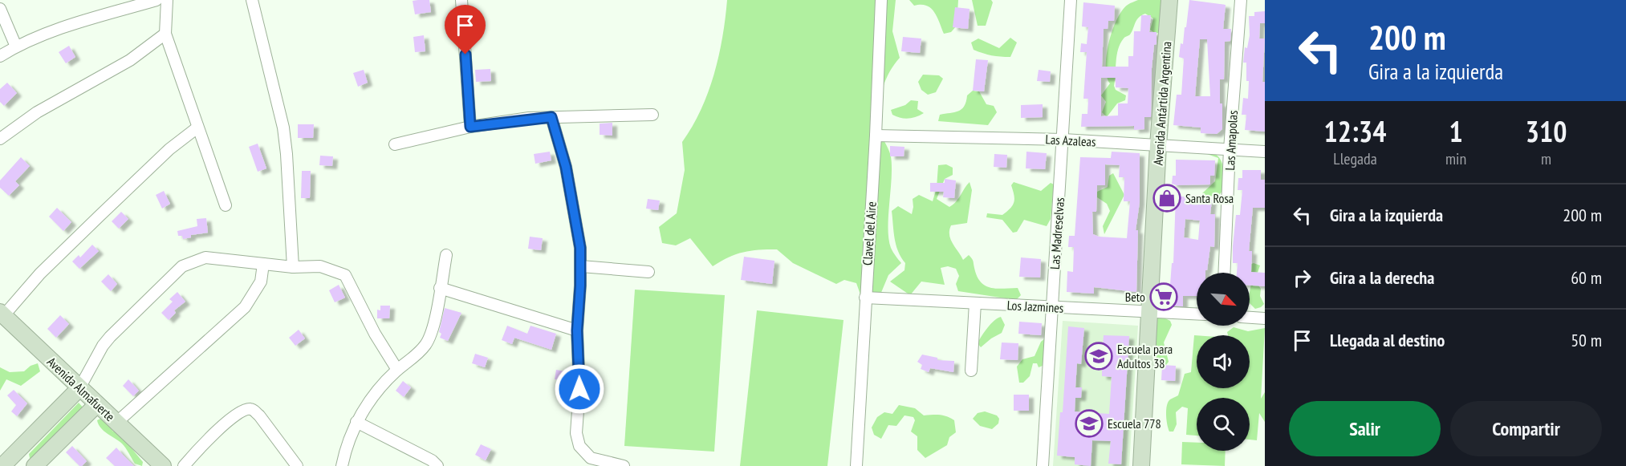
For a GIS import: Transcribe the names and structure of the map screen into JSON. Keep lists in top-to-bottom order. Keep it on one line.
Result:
{"streets":{"main road":["Avenida Antártida Argentina","Avenida Almafuerte"],"street":["Las Azaleas","Las Amapolas","Clavel del Aire","Las Madreselvas","Los Jazmines"]},"crossings":[["Avenida Antártida Argentina","Las Azaleas"],["Avenida Antártida Argentina","Los Jazmines"],["Las Azaleas","Las Amapolas"],["Las Azaleas","Clavel del Aire"],["Las Azaleas","Las Madreselvas"],["Clavel del Aire","Los Jazmines"],["Las Madreselvas","Los Jazmines"]],"places":{"shop":["Santa Rosa"],"supermarket":["Beto"],"school or university":["Escuela para Adultos 38","Escuela 778"]},"north":"bottom right","page":{"turn":["200 m","Gira a la izquierda"],"eta":["12:34","Llegada","1","min","310","m"],"list":[{"name":"Gira a la izquierda","value":"200 m"},{"name":"Gira a la derecha","value":"60 m"},{"name":"Llegada al destino","value":"50 m"}],"buttons":["Salir","Compartir"]}}
